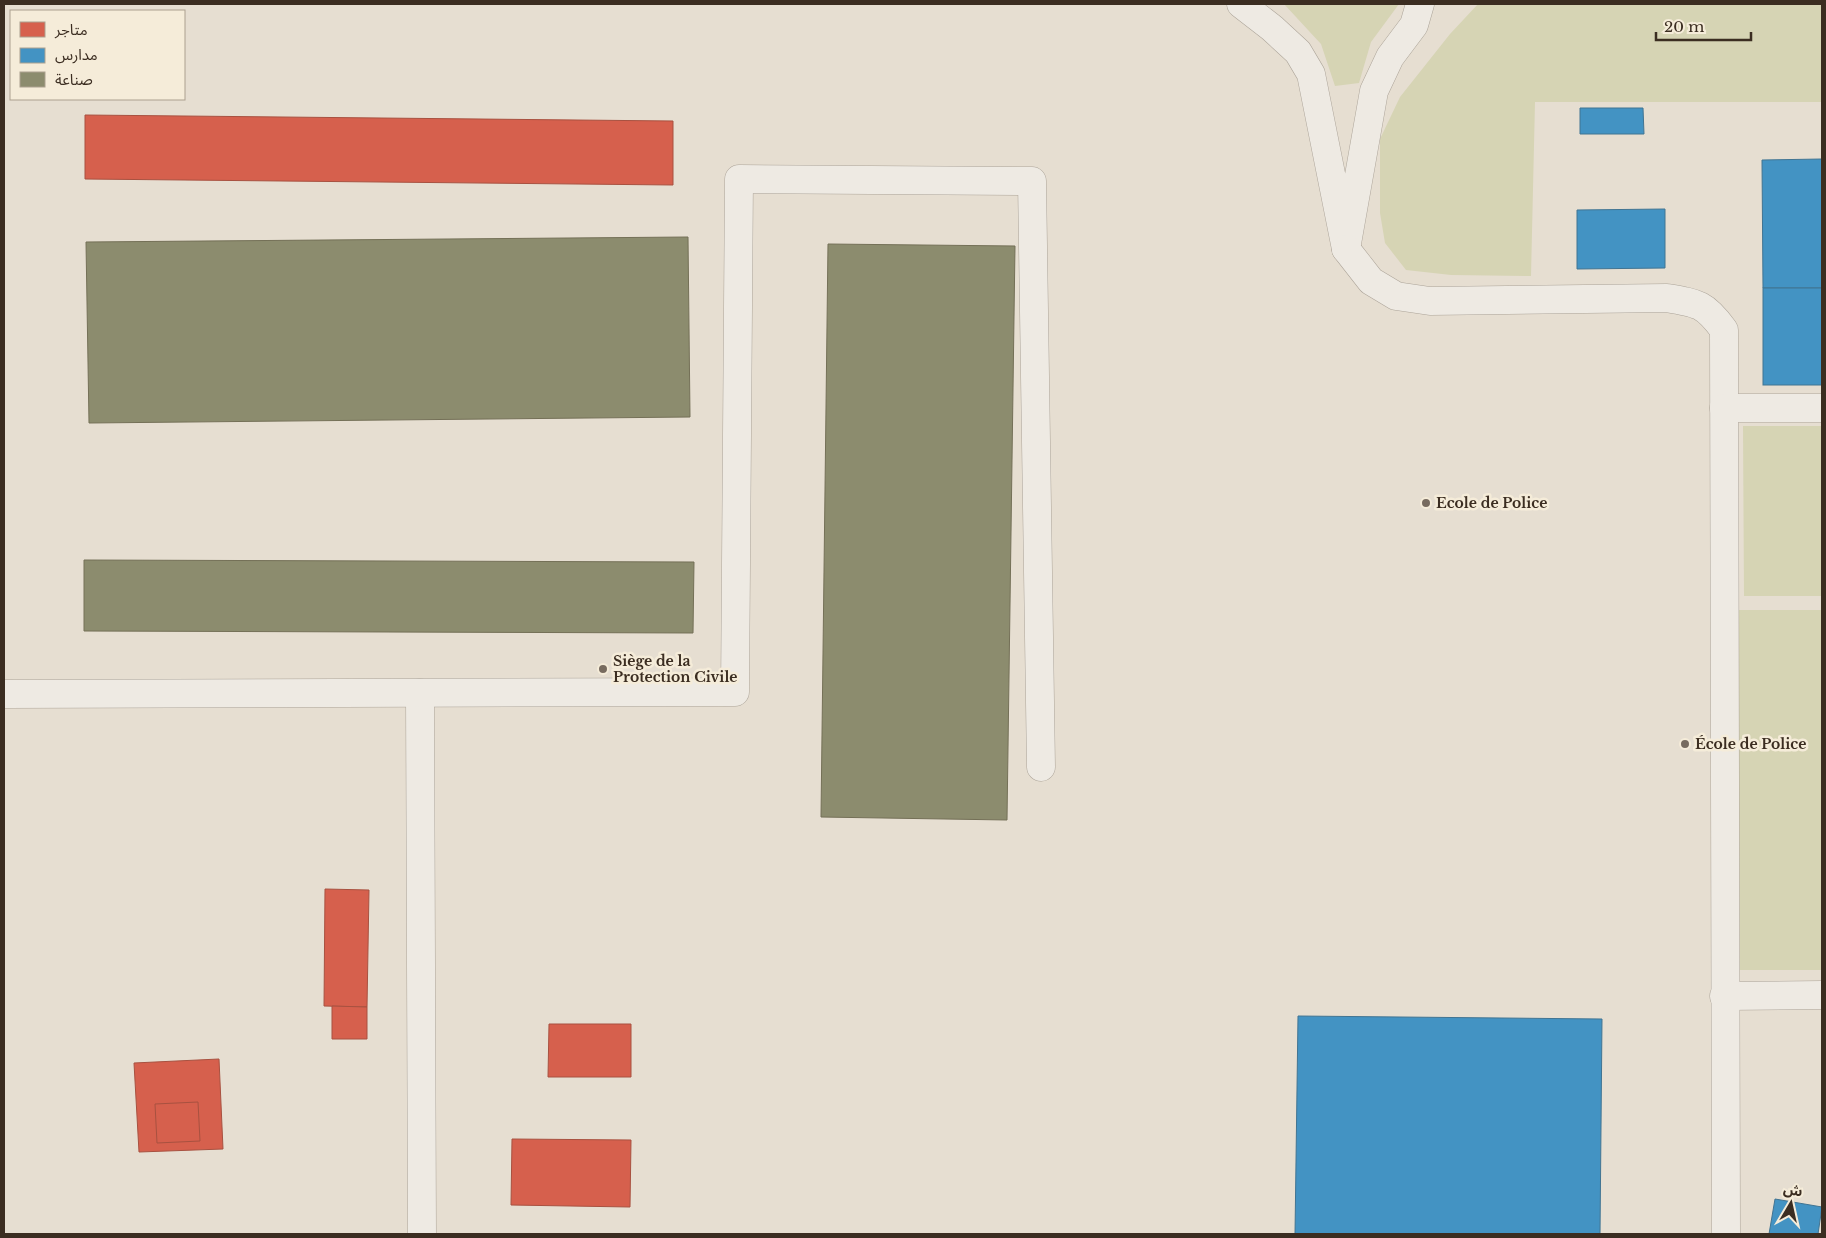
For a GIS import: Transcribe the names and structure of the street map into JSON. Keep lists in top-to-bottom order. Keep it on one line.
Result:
{"places":["Ecole de Police","Siège de la Protection Civile","École de Police"],"legend":["متاجر","مدارس","صناعة"],"scale_bar":"20 m","north":"top"}
